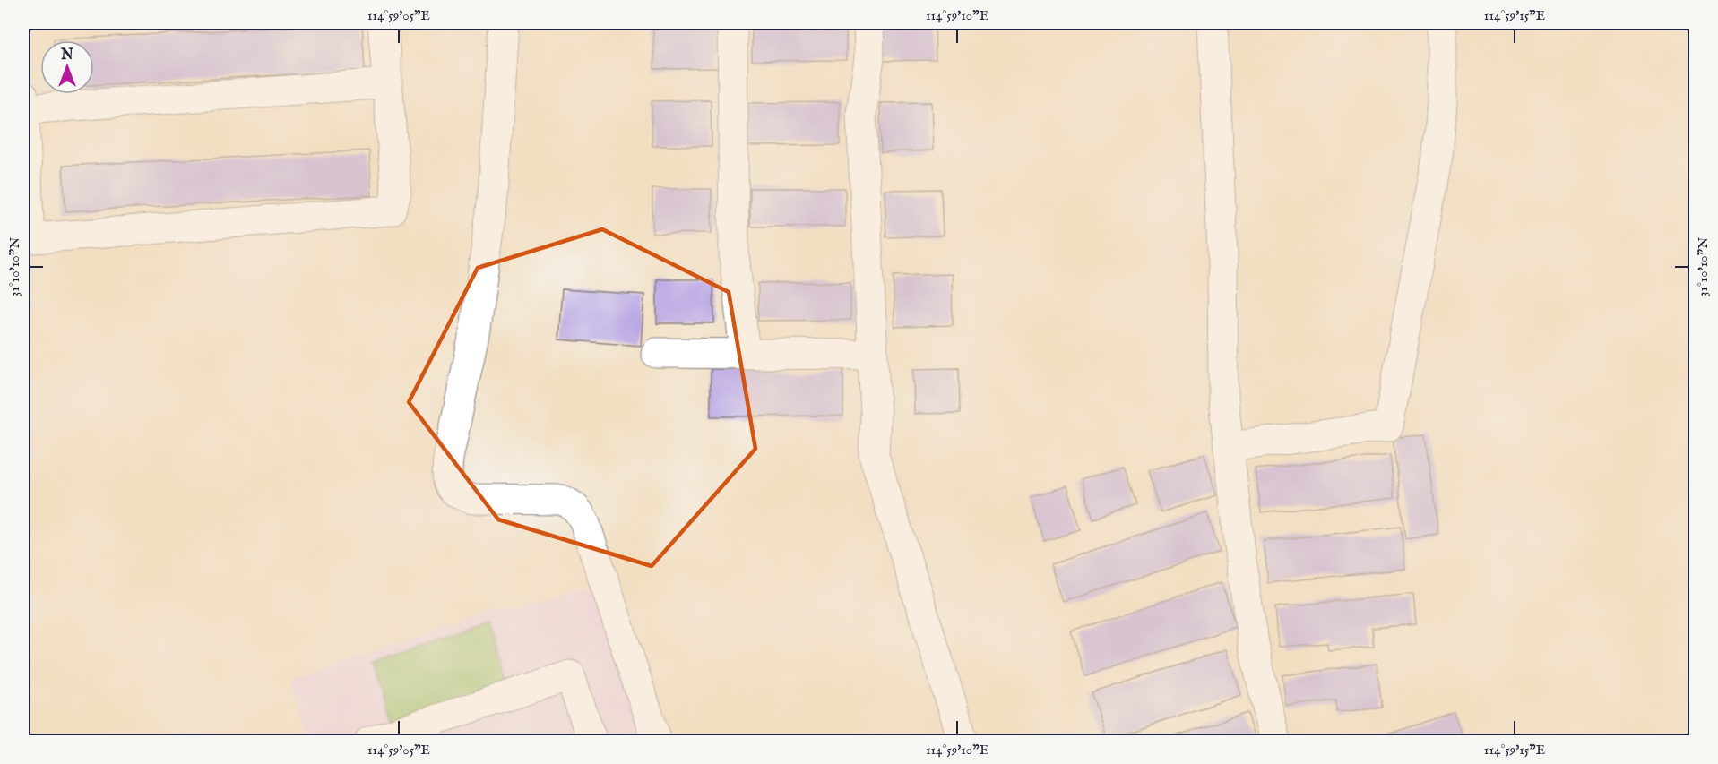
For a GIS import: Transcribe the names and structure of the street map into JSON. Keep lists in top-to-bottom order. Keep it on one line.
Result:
{"north":"top","coordinates":["114°59'05\"E","114°59'10\"E","114°59'15\"E","31°10'10\"N"]}
